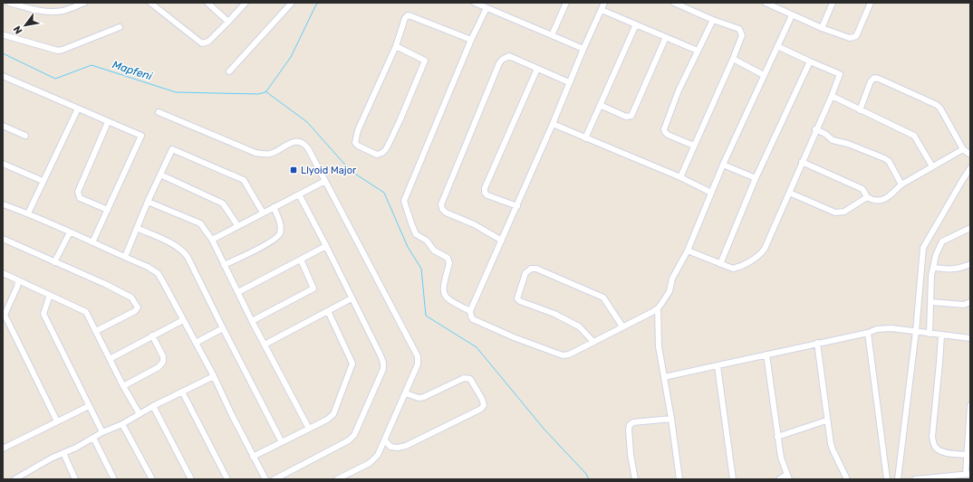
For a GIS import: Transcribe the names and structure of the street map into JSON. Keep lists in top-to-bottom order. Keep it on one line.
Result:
{"water":["Mapfeni"],"places":{"transit":["Llyoid Major"]},"north":"bottom left"}
